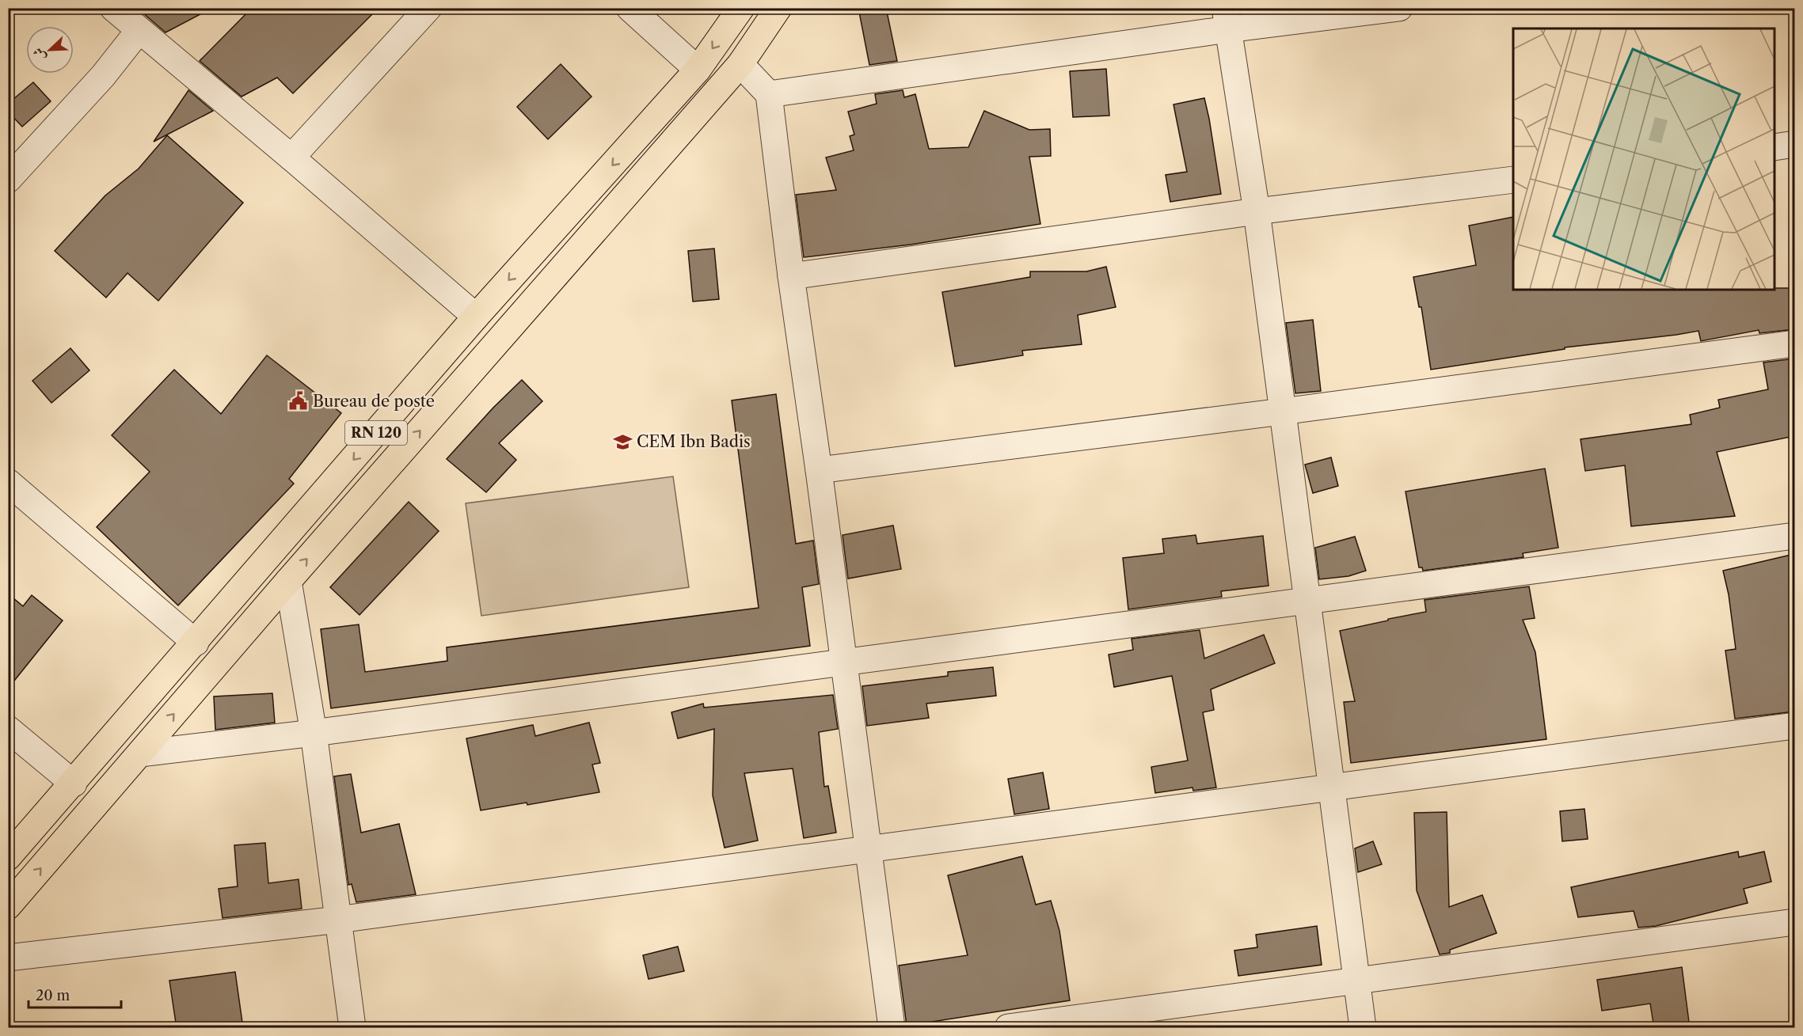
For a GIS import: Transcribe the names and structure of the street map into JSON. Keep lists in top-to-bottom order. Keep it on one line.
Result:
{"streets":{"main road":["RN 120"]},"places":{"public building":["Bureau de poste"],"school or university":["CEM Ibn Badis"]},"scale_bar":"20 m","north":"bottom left"}
